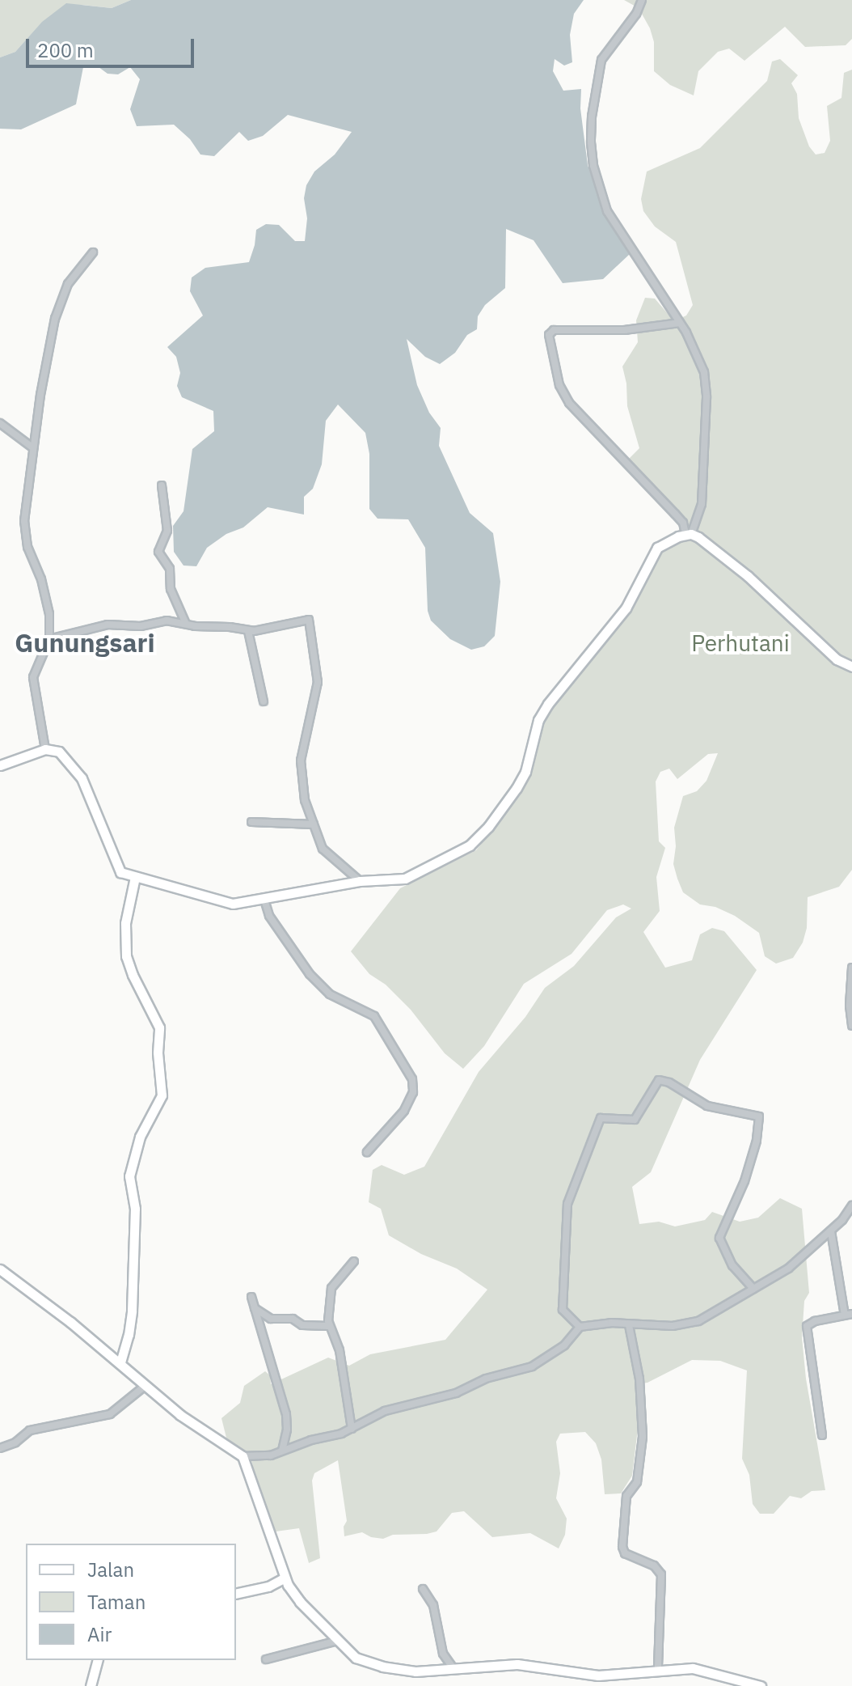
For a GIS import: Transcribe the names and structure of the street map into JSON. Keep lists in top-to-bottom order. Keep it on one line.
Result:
{"districts":["Gunungsari"],"parks":["Perhutani"],"legend":["Jalan","Taman","Air"],"scale_bar":"200 m"}
